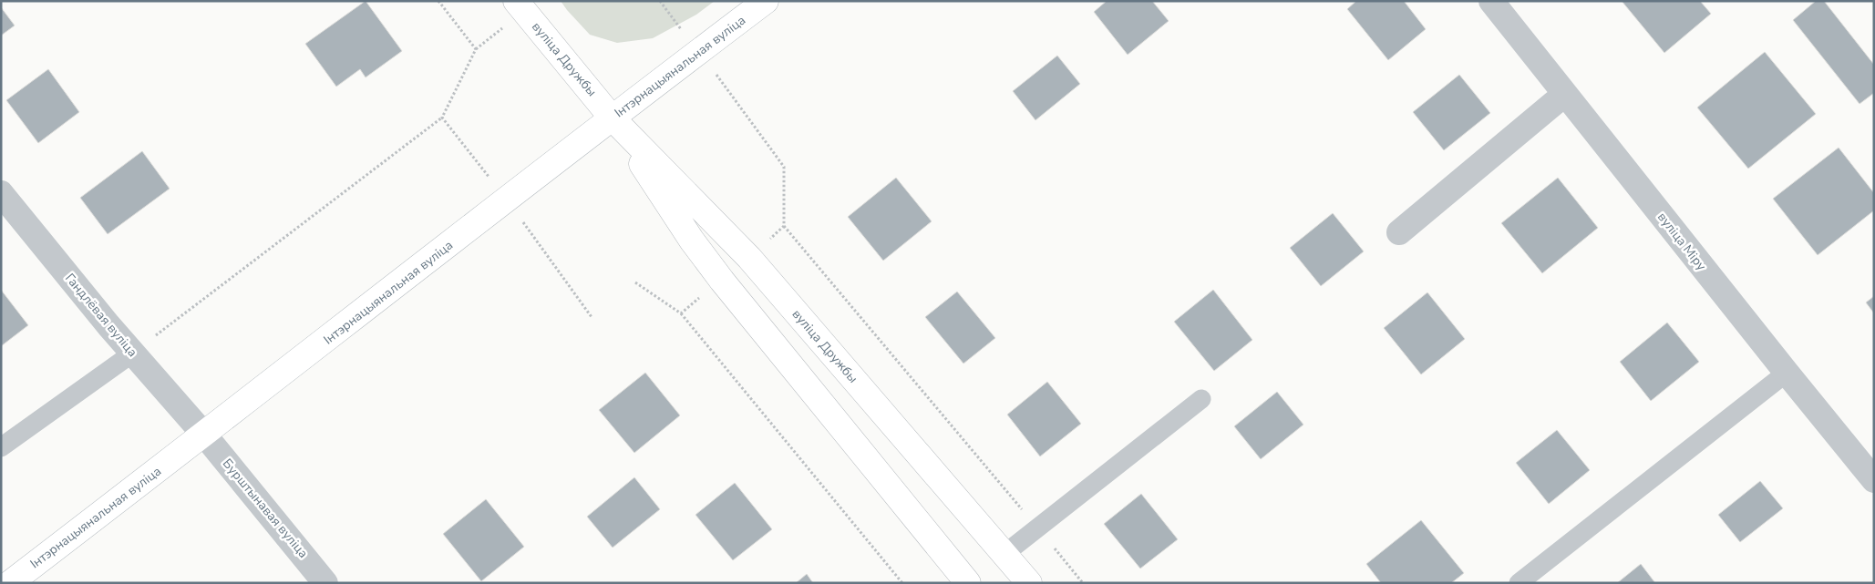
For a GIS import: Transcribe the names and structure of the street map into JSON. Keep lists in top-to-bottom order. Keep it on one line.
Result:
{"streets":{"main road":["вуліца Дружбы","Інтэрнацыянальная вуліца"],"street":["вуліца Міру","Гандлёвая вуліца","Бурштынавая вуліца"]},"crossings":[["вуліца Дружбы","Інтэрнацыянальная вуліца"],["Інтэрнацыянальная вуліца","Гандлёвая вуліца"],["Інтэрнацыянальная вуліца","Бурштынавая вуліца"],["Гандлёвая вуліца","Бурштынавая вуліца"]]}
